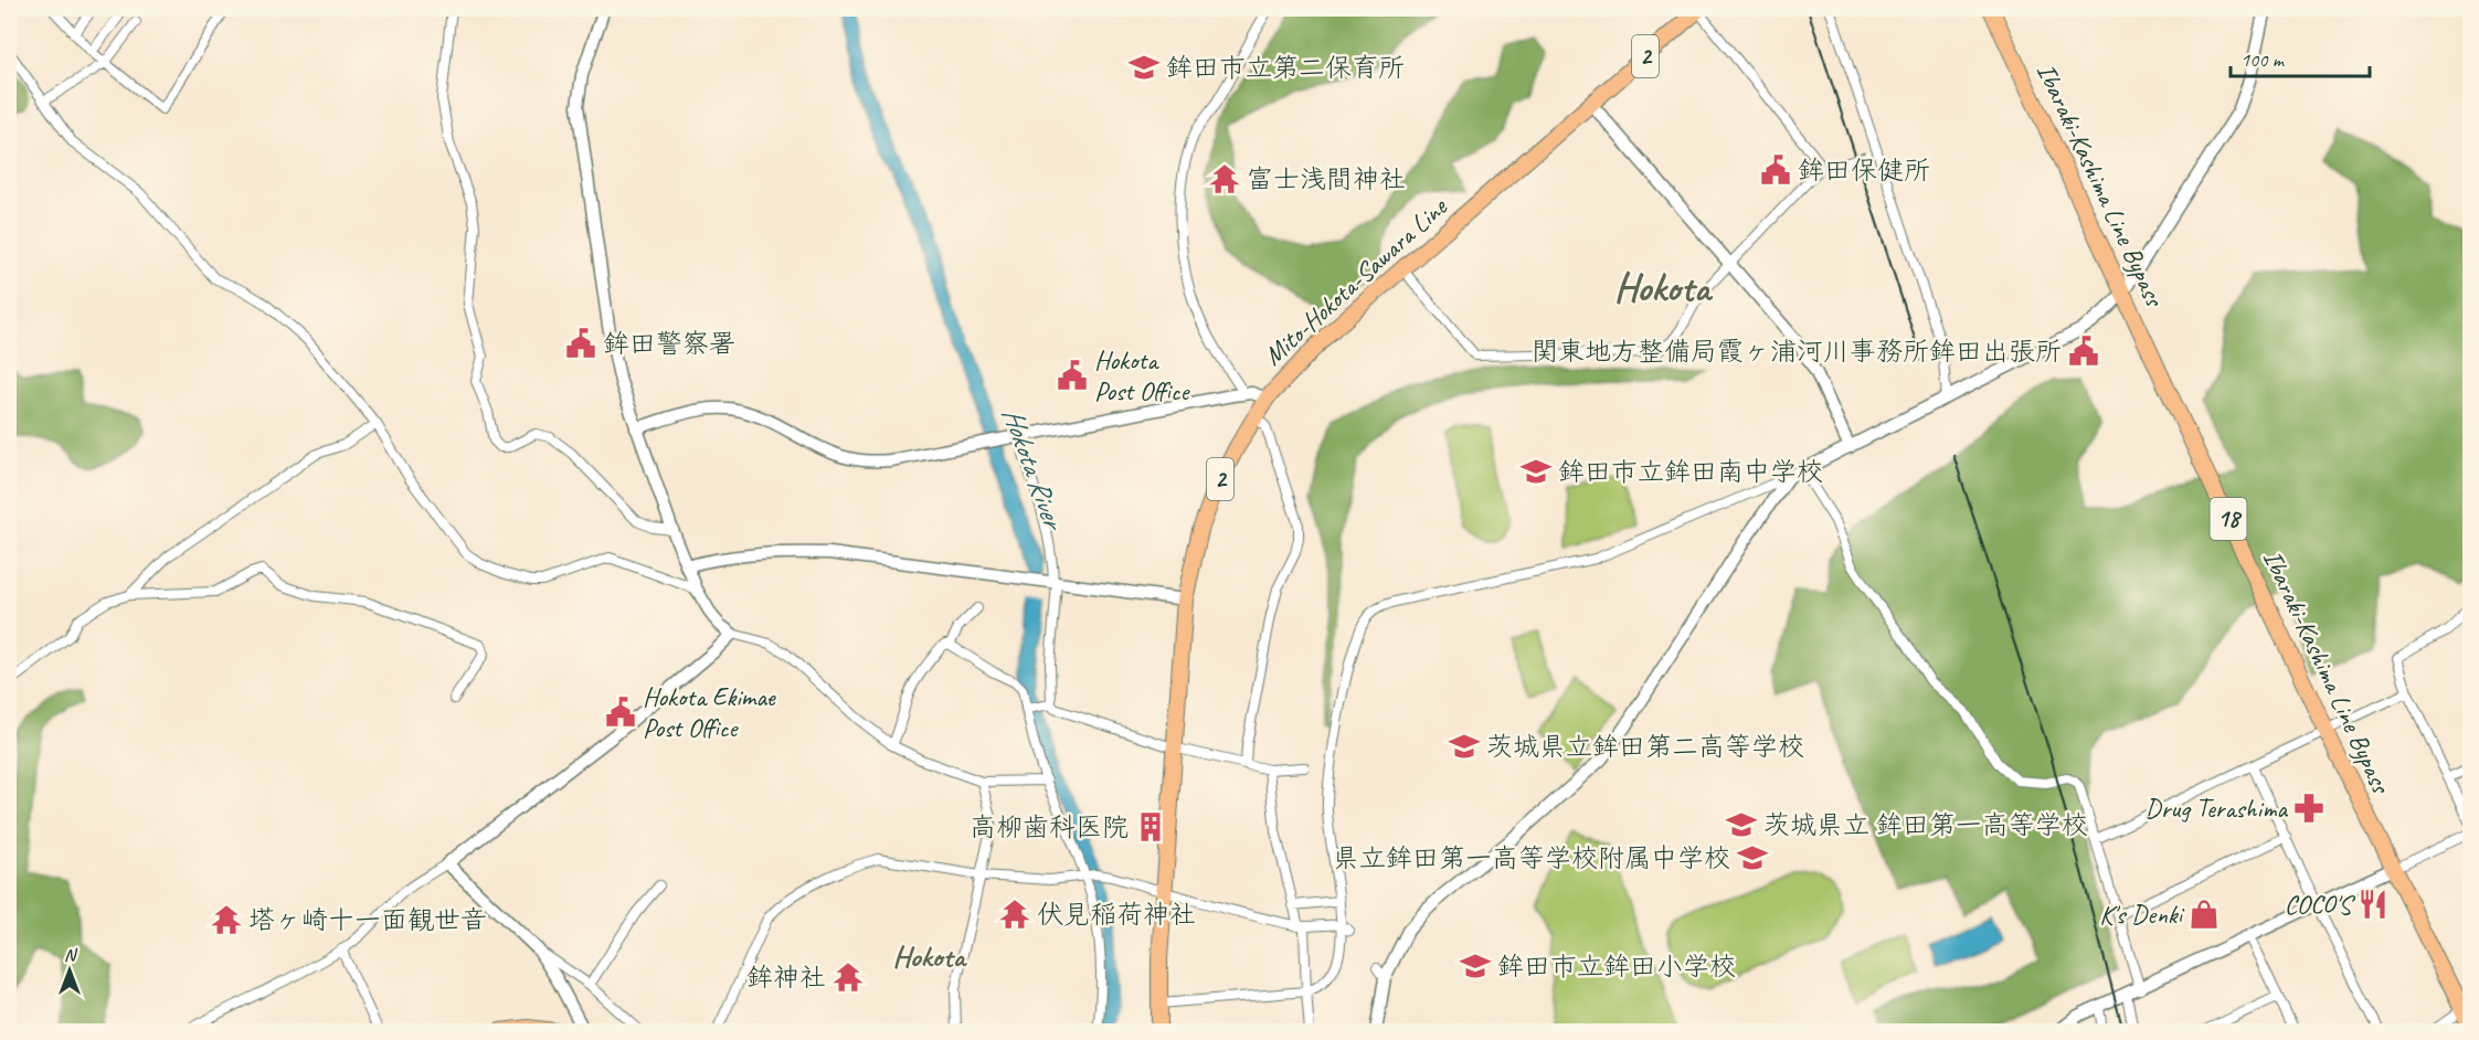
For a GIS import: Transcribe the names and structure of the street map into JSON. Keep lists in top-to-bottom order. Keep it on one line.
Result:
{"streets":{"main road":["2","Ibaraki-Kashima Line Bypass","Mito-Hokota-Sawara Line","18"]},"districts":["Hokota","Hokota"],"water":["Hokota River"],"places":{"school or university":["鉾田市立第二保育所","鉾田市立鉾田南中学校","茨城県立鉾田第二高等学校","茨城県立 鉾田第一高等学校","県立鉾田第一高等学校附属中学校","鉾田市立鉾田小学校"],"public building":["鉾田保健所","鉾田警察署","関東地方整備局霞ヶ浦河川事務所鉾田出張所","Hokota Post Office","Hokota Ekimae Post Office"],"temple":["富士浅間神社","伏見稲荷神社","塔ヶ崎十一面観世音","鉾神社"],"pharmacy":["Drug Terashima"],"building":["高柳歯科医院"],"restaurant":["COCO'S"],"shop":["K's Denki"]},"scale_bar":"100 m","north":"top"}
